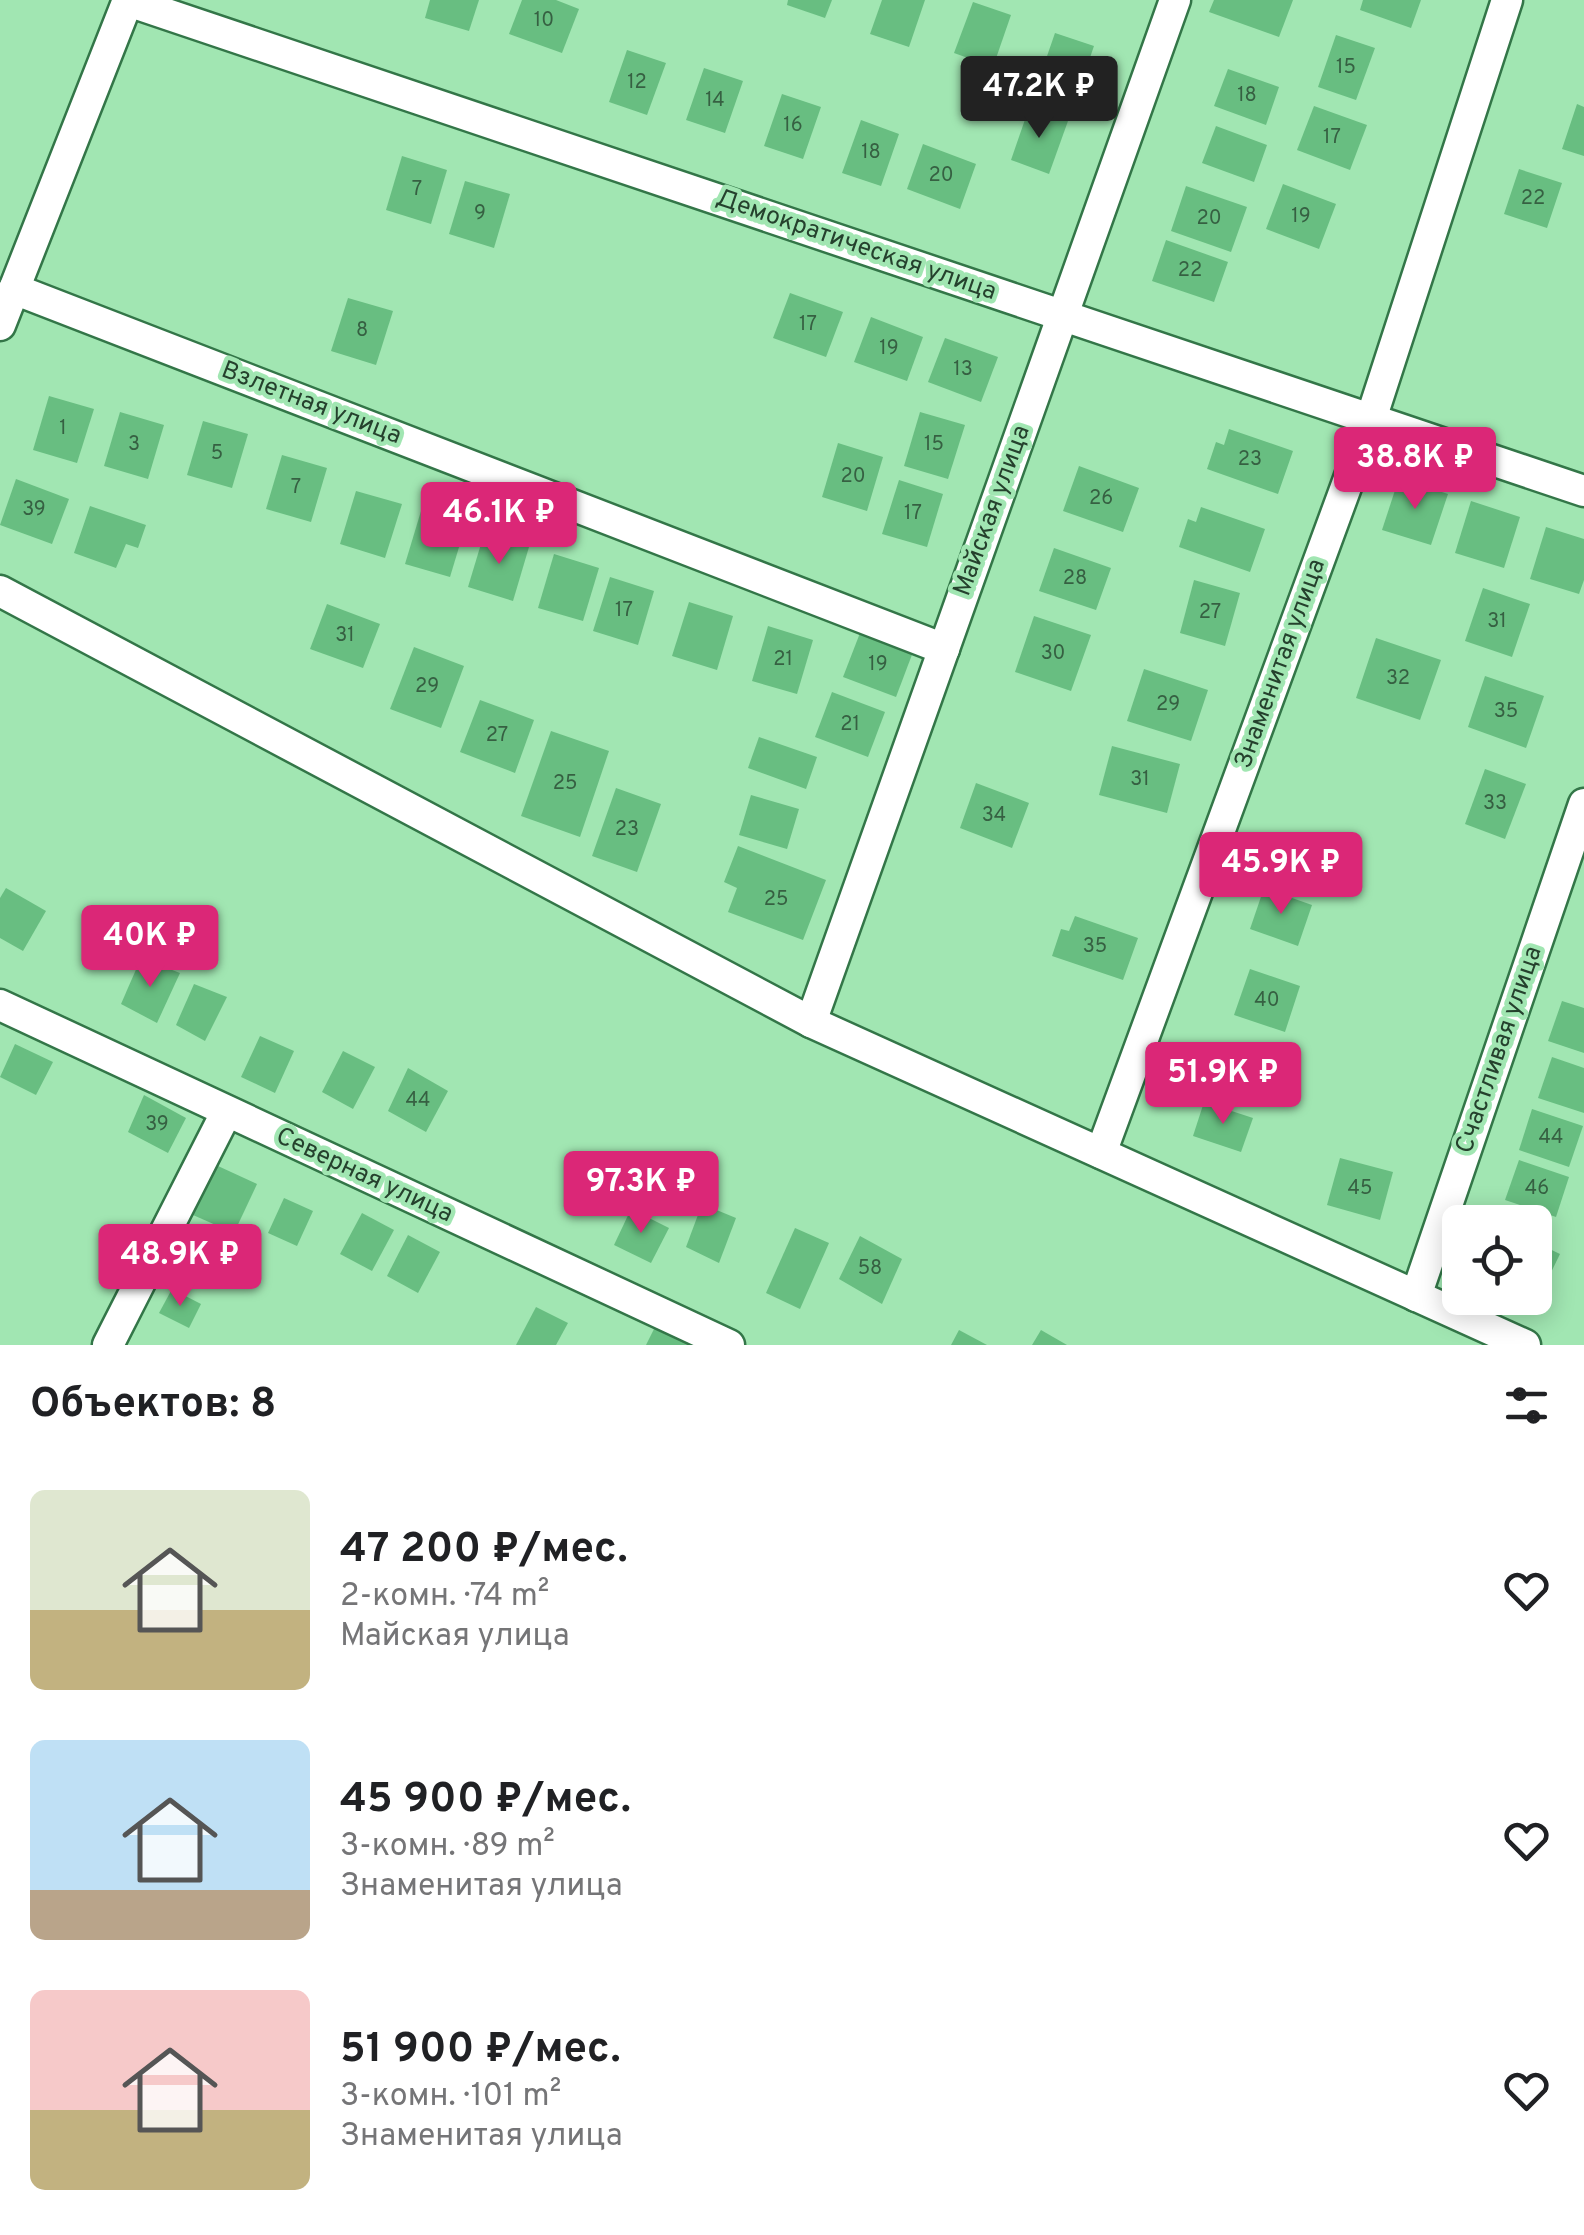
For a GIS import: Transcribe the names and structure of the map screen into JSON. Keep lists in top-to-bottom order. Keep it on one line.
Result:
{"streets":{"street":["Демократическая улица","Взлетная улица","Майская улица","Знаменитая улица","Счастливая улица","Северная улица"]},"crossings":[["Демократическая улица","Майская улица"],["Демократическая улица","Знаменитая улица"],["Взлетная улица","Майская улица"]],"house_numbers":["10","15","12","18","14","16","17","18","20","7","22","9","19","20","22","17","8","19","13","1","3","15","5","23","20","7","26","39","17","28","17","27","31","31","30","21","19","32","29","29","35","21","27","31","25","33","34","23","25","35","40","44","39","44","45","46","58"],"page":{"price":["47.2K ₽","38.8K ₽","46.1K ₽","45.9K ₽","40K ₽","51.9K ₽","97.3K ₽","48.9K ₽"],"heading":"Объектов: 8","list":[{"name":"47 200 ₽/мес.","note":"2-комн. · 74 m² · Майская улица"},{"name":"45 900 ₽/мес.","note":"3-комн. · 89 m² · Знаменитая улица"},{"name":"51 900 ₽/мес.","note":"3-комн. · 101 m² · Знаменитая улица"}]}}
